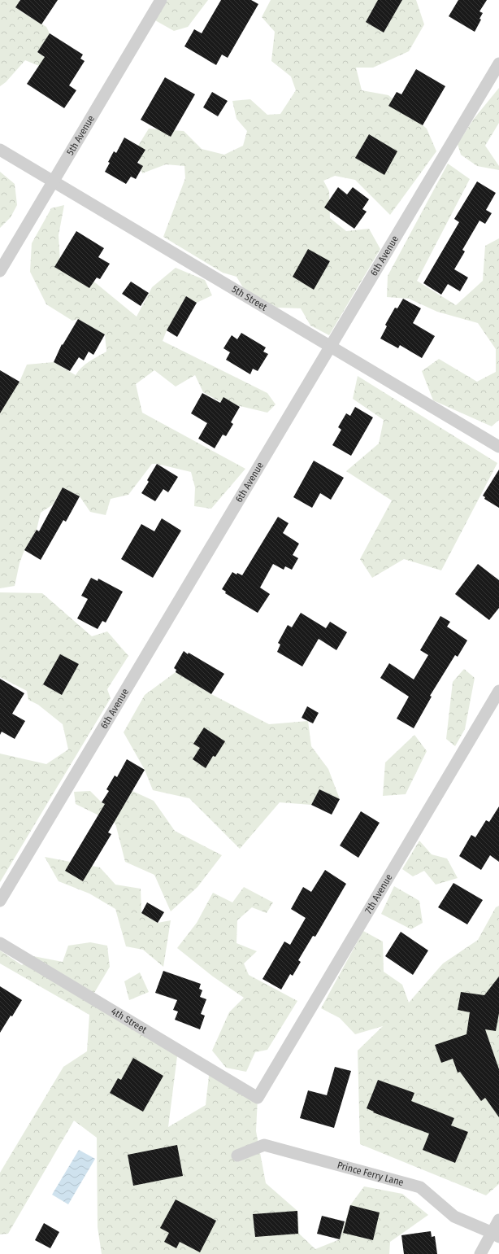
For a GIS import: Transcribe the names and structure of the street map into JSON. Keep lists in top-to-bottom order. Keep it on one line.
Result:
{"streets":{"street":["5th Avenue","6th Avenue","5th Street","7th Avenue","4th Street","Prince Ferry Lane"]},"crossings":[["5th Avenue","5th Street"],["6th Avenue","5th Street"],["7th Avenue","4th Street"]]}
